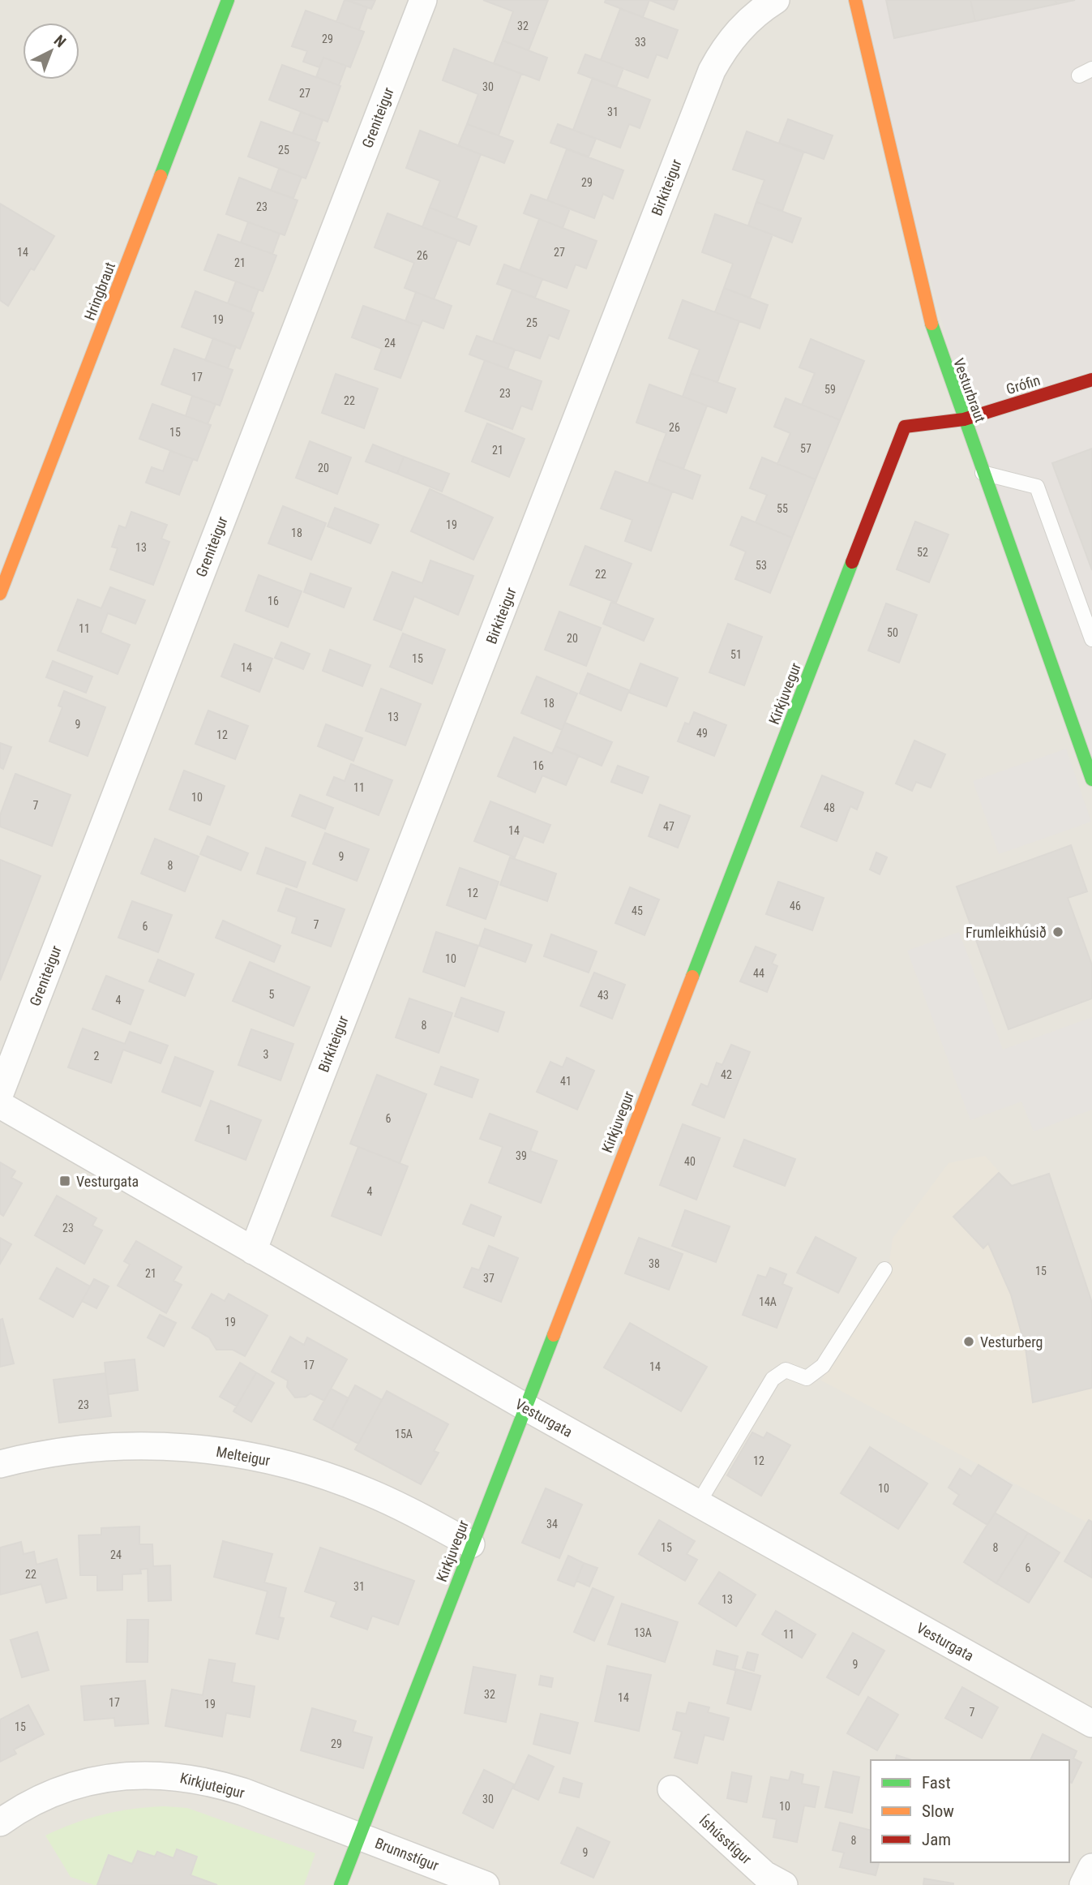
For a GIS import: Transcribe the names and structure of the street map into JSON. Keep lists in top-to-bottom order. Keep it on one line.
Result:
{"streets":{"street":["Greniteigur","Birkiteigur","Hringbraut","Grófin","Vesturbraut","Kirkjuvegur","Vesturgata","Melteigur","Kirkjuteigur","Íshússtígur","Brunnstígur"]},"crossings":[["Birkiteigur","Vesturgata"],["Grófin","Vesturbraut"],["Grófin","Kirkjuvegur"],["Vesturbraut","Kirkjuvegur"],["Kirkjuvegur","Vesturgata"],["Kirkjuvegur","Melteigur"],["Kirkjuvegur","Kirkjuteigur"],["Kirkjuvegur","Brunnstígur"],["Kirkjuteigur","Brunnstígur"]],"places":{"other":["Frumleikhúsið","Vesturberg"],"transit":["Vesturgata"]},"house_numbers":["32","29","33","30","27","31","25","29","23","14","27","26","21","19","25","24","17","59","23","22","26","15","57","21","20","55","19","18","13","52","53","22","16","11","50","20","51","15","14","18","13","9","49","12","16","11","10","7","48","47","14","9","8","12","46","45","7","6","10","44","5","43","4","8","3","2","42","41","6","1","39","40","4","23","38","15","21","37","14A","19","17","14","23","15A","12","10","34","15","8","24","6","22","31","13","13A","11","9","32","14","17","19","7","15","29","30","10","8","9"],"legend":["Fast","Slow","Jam"],"north":"top right"}
